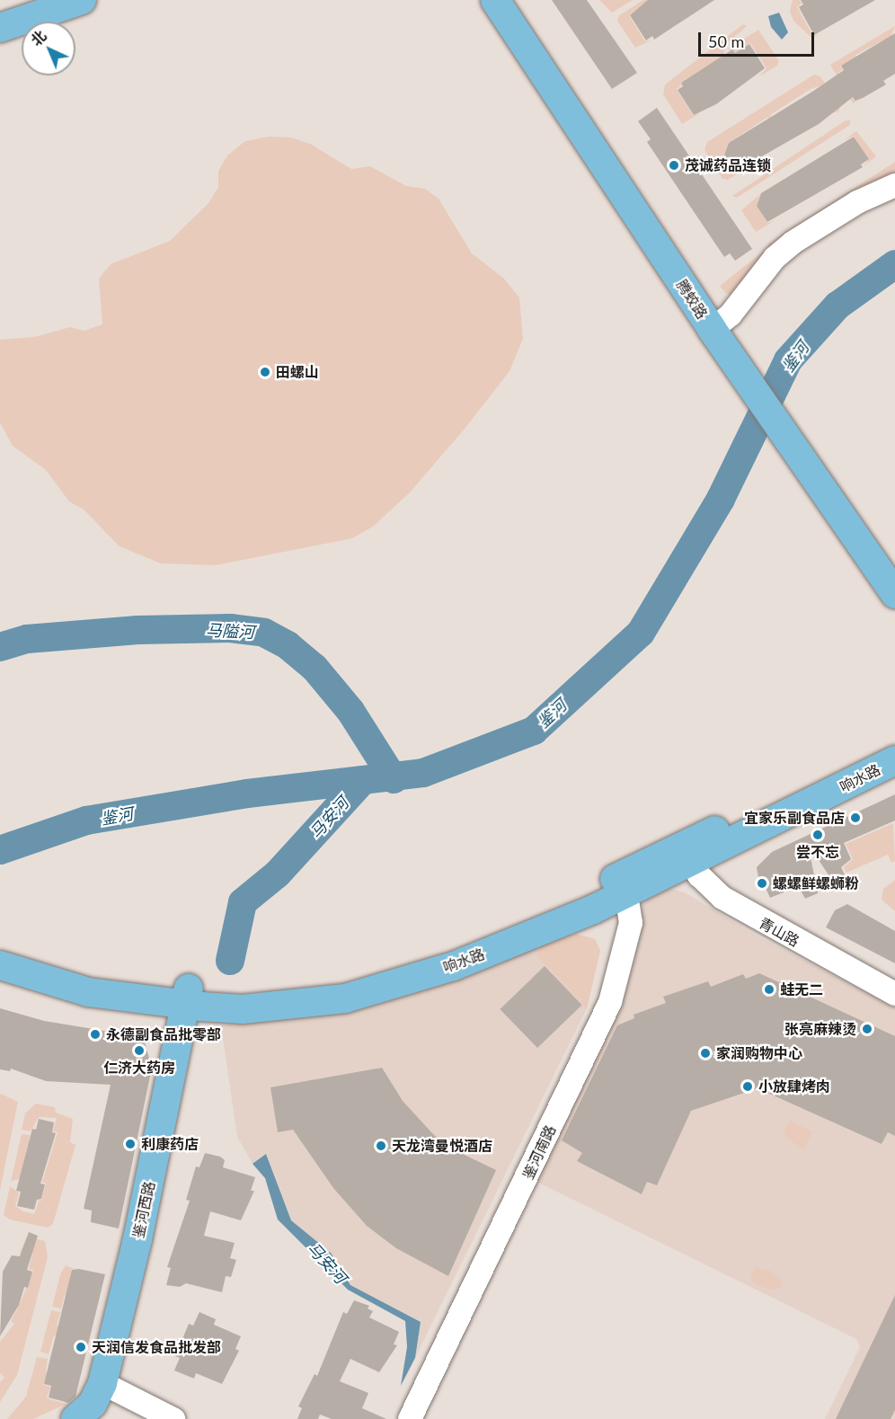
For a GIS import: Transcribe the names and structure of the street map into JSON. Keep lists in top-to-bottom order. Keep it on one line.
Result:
{"streets":{"main road":["腾蛟路","响水路","鉴河西路"],"street":["青山路","鉴河南路"]},"crossings":[["响水路","青山路"],["响水路","鉴河南路"],["响水路","鉴河西路"]],"water":["鉴河","马隘河","马安河"],"places":["茂诚药品连锁","田螺山","宜家乐副食品店","尝不忘","螺螺鲜螺蛳粉","蛙无二","张亮麻辣烫","永德副食品批零部","仁济大药房","家润购物中心","小放肆烤肉","利康药店","天龙湾曼悦酒店","天润信发食品批发部"],"scale_bar":"50 m","north":"top left"}
